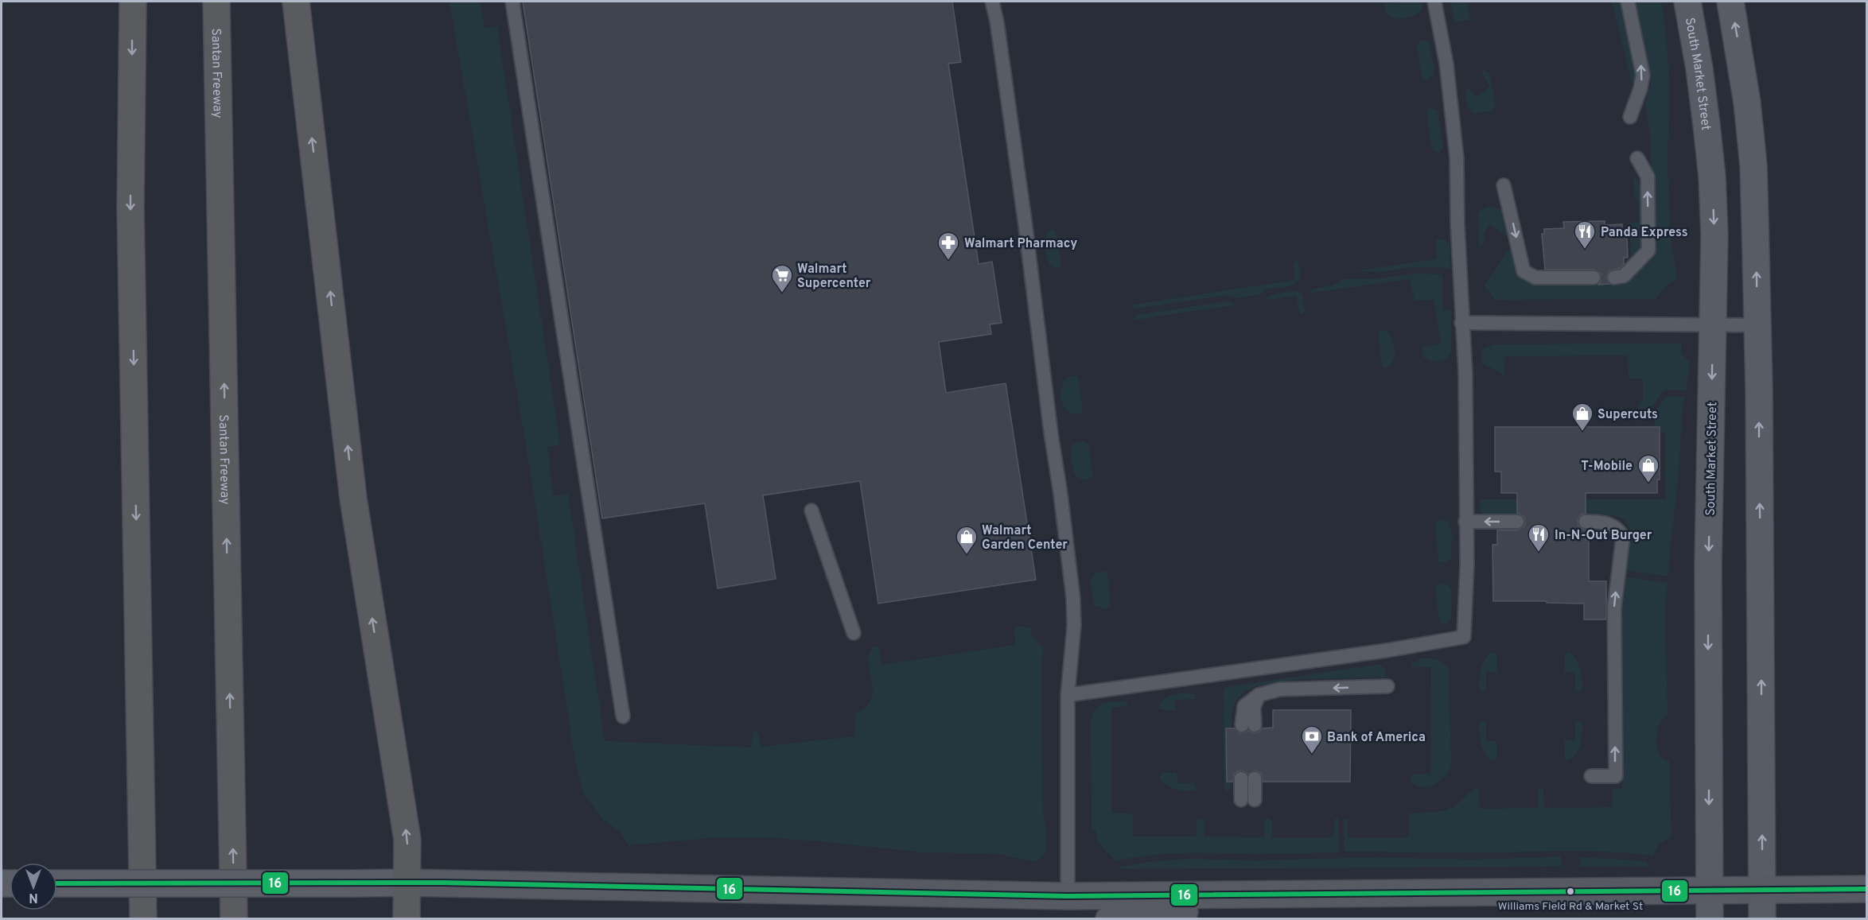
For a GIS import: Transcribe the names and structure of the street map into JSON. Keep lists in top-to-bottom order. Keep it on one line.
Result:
{"streets":{"highway":["Santan Freeway"],"street":["South Market Street"]},"places":{"restaurant":["Panda Express","In-N-Out Burger"],"pharmacy":["Walmart Pharmacy"],"supermarket":["Walmart Supercenter"],"shop":["Supercuts","T-Mobile","Walmart Garden Center"],"bank":["Bank of America"],"other":["Williams Field Rd & Market St"]},"lines":["transit line 16"],"north":"bottom"}
